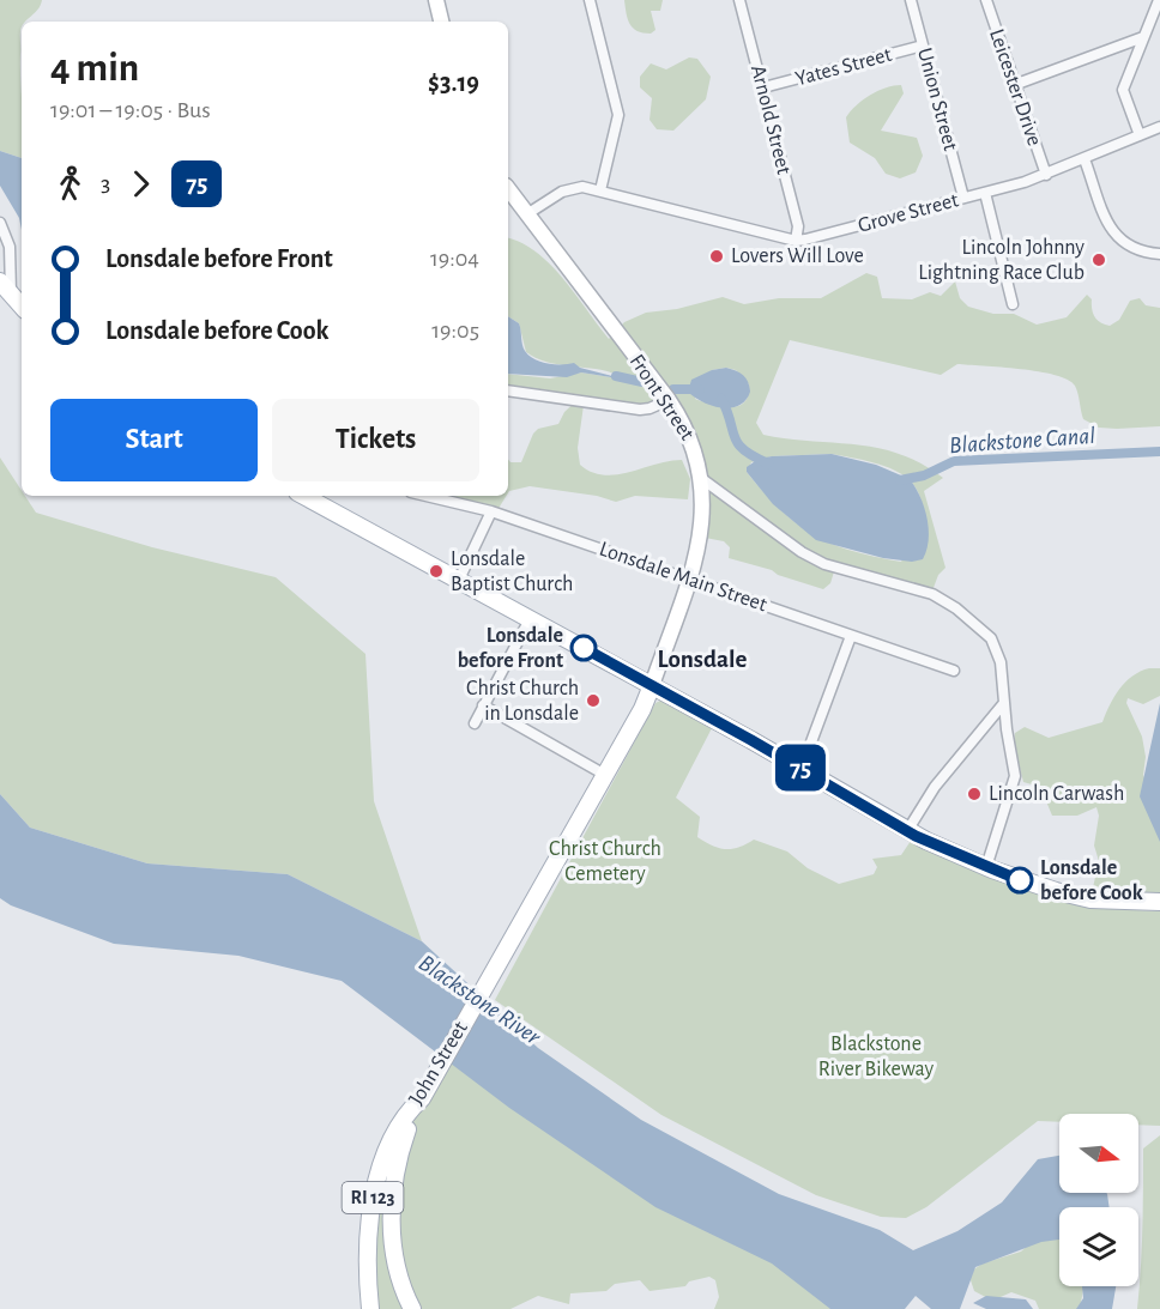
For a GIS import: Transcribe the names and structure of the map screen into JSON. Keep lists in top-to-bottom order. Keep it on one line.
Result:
{"streets":{"main road":["Front Street","John Street","RI 123"],"street":["Yates Street","Leicester Drive","Union Street","Arnold Street","Grove Street","Lonsdale Main Street"]},"crossings":[["Yates Street","Union Street"],["Yates Street","Arnold Street"],["Leicester Drive","Grove Street"],["Union Street","Grove Street"],["Arnold Street","Grove Street"],["Grove Street","Front Street"],["Front Street","Lonsdale Main Street"],["Front Street","John Street"],["John Street","RI 123"]],"districts":["Lonsdale"],"water":["Blackstone Canal","Blackstone River"],"parks":["Christ Church Cemetery","Blackstone River Bikeway"],"places":["Lovers Will Love","Lincoln Johnny Lightning Race Club","Lonsdale Baptist Church","Lonsdale before Front","Christ Church in Lonsdale","Lincoln Carwash","Lonsdale before Cook"],"lines":["bus line 75"],"north":"right","page":{"on_map":"75","heading":["4 min","19:01 – 19:05 · Bus","$3.19"],"legs":["3","75"],"list":[{"name":"Lonsdale before Front","value":"19:04"},{"name":"Lonsdale before Cook","value":"19:05"}],"buttons":["Start","Tickets"]}}
